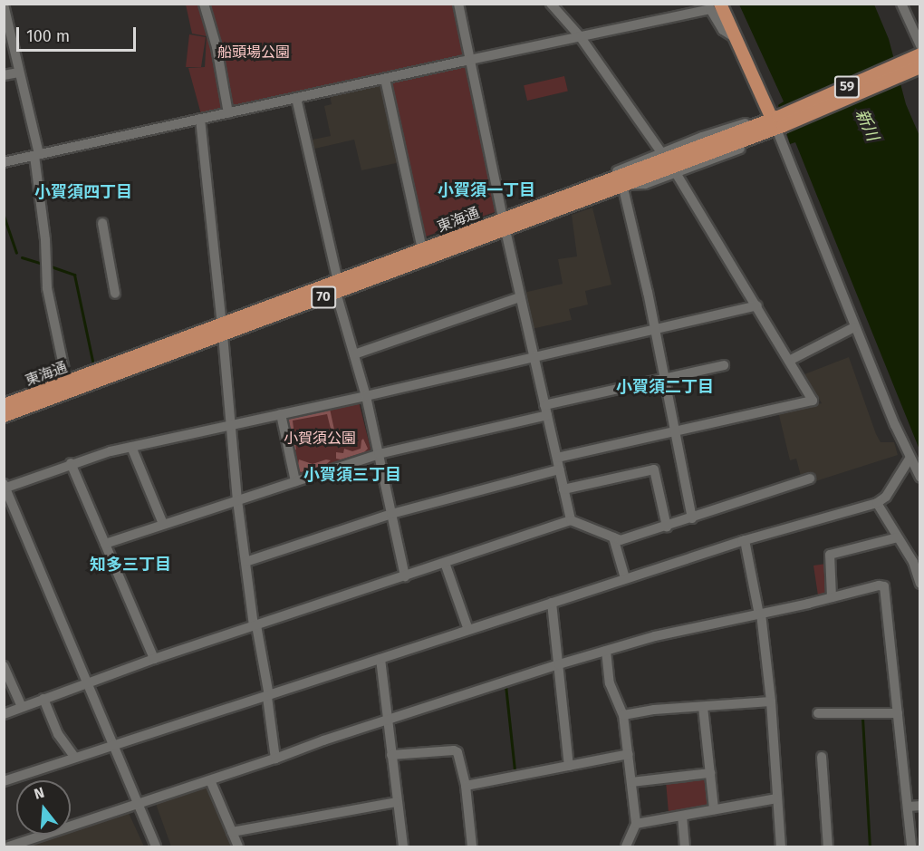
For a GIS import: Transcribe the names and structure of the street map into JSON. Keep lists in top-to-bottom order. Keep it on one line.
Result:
{"streets":{"main road":["59","東海通","70"]},"districts":["小賀須一丁目","小賀須四丁目","小賀須二丁目","小賀須三丁目","知多三丁目"],"water":["新川"],"parks":["船頭場公園","小賀須公園"],"scale_bar":"100 m","north":"top"}
